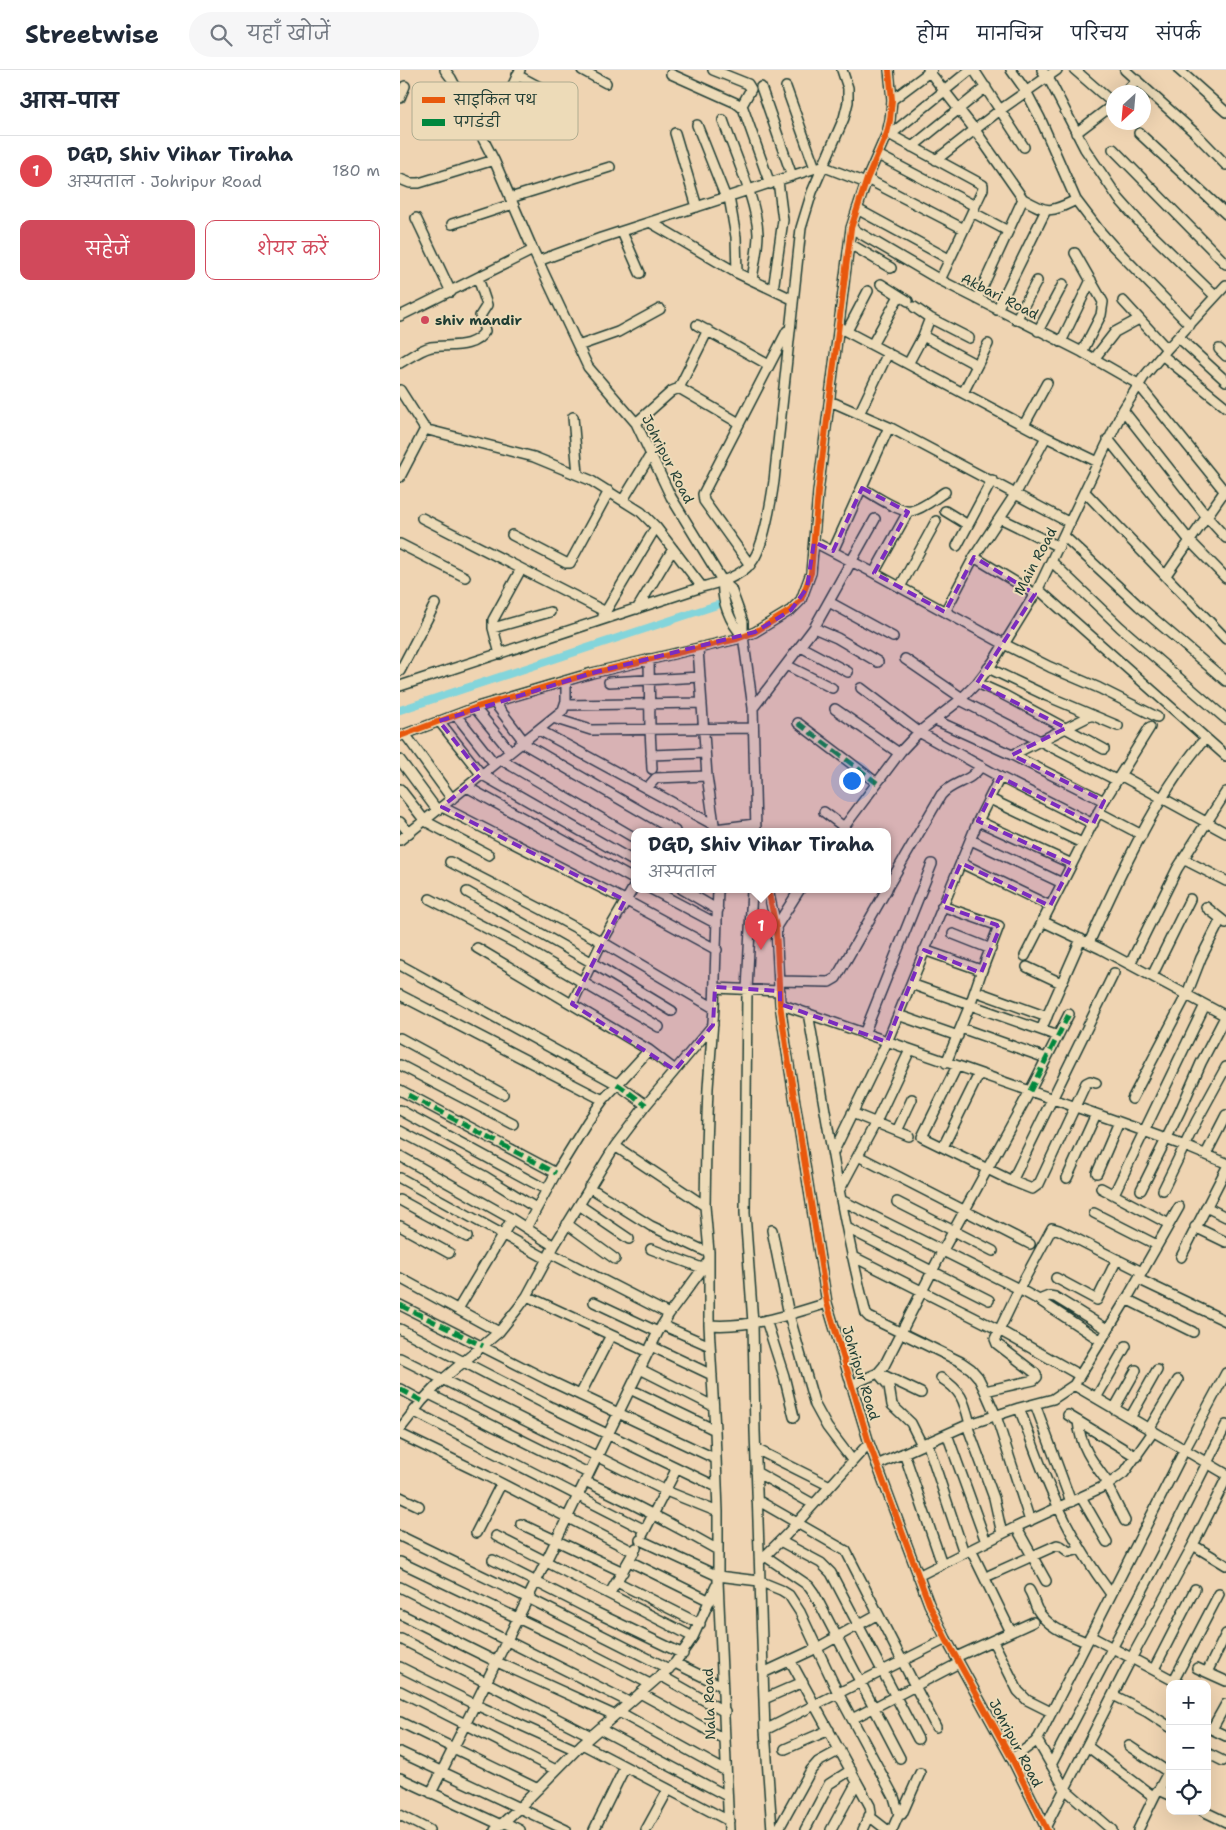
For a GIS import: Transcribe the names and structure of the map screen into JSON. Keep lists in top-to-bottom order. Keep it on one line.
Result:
{"streets":{"street":["Akbari Road","Johripur Road","Main Road","Nala Road"]},"crossings":[["Akbari Road","Main Road"]],"places":["shiv mandir"],"legend":["साइकिल पथ","पगडंडी"],"north":"bottom left","page":{"header":"Streetwise","search":"यहाँ खोजें","nav":["होम","मानचित्र","परिचय","संपर्क"],"heading":"आस-पास","list":[{"mark":"1","name":"DGD, Shiv Vihar Tiraha","note":"अस्पताल · Johripur Road","value":"180 m"}],"buttons":["सहेजें","शेयर करें"],"popup":["DGD, Shiv Vihar Tiraha","अस्पताल"],"pins":"1","map_buttons":["+","−"]}}
